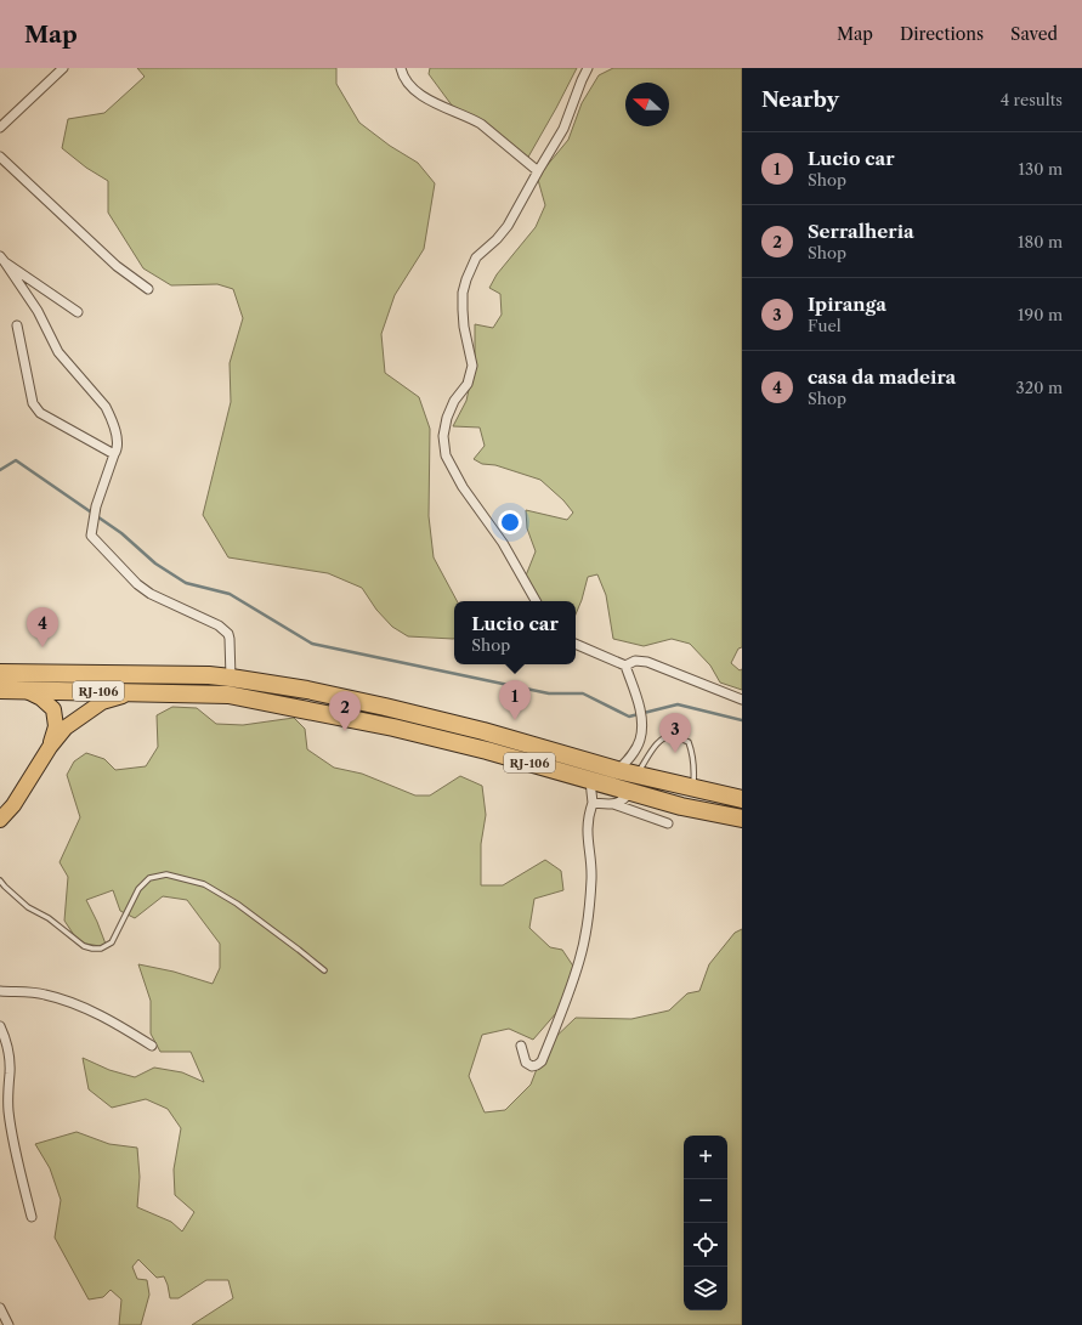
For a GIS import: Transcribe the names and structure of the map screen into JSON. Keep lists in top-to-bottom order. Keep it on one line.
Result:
{"streets":{"highway":["RJ-106"]},"north":"left","page":{"header":"Map","nav":["Map","Directions","Saved"],"heading":["Nearby","4 results"],"list":[{"mark":"1","name":"Lucio car","note":"Shop","value":"130 m"},{"mark":"2","name":"Serralheria","note":"Shop","value":"180 m"},{"mark":"3","name":"Ipiranga","note":"Fuel","value":"190 m"},{"mark":"4","name":"casa da madeira","note":"Shop","value":"320 m"}],"popup":["Lucio car","Shop"],"pins":["4","1","2","3"],"map_buttons":["+","−"]}}
